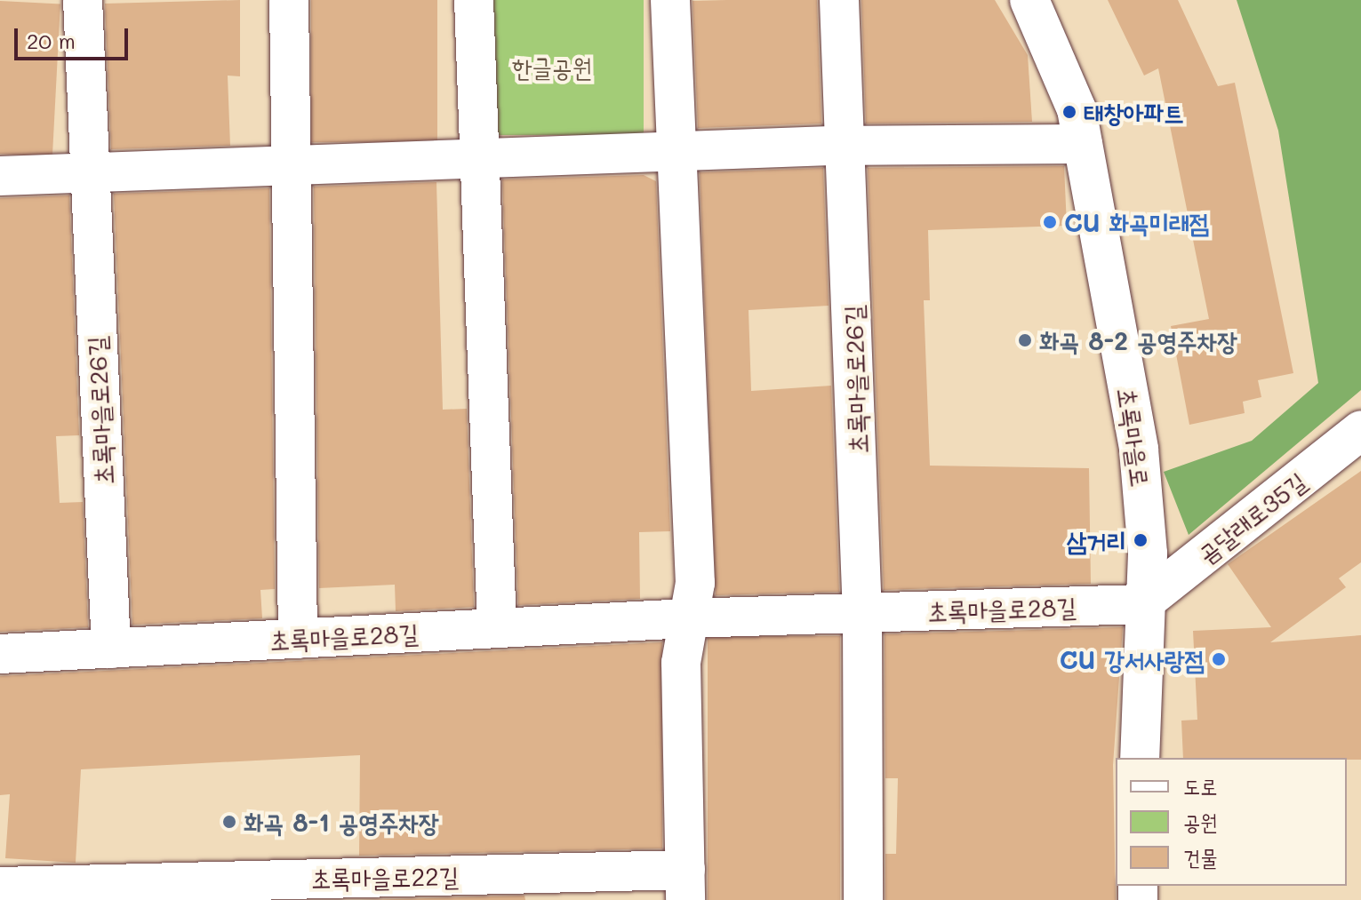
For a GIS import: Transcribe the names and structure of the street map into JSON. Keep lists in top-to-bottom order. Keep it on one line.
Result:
{"streets":{"street":["초록마을로26길","초록마을로","곰달래로35길","초록마을로28길","초록마을로22길"]},"crossings":[["초록마을로26길","초록마을로28길"],["초록마을로","곰달래로35길"],["초록마을로","초록마을로28길"],["곰달래로35길","초록마을로28길"]],"parks":["한글공원"],"places":["태창아파트","CU 화곡미래점","화곡 8-2 공영주차장","삼거리","CU 강서사랑점","화곡 8-1 공영주차장"],"legend":["도로","공원","건물"],"scale_bar":"20 m"}
